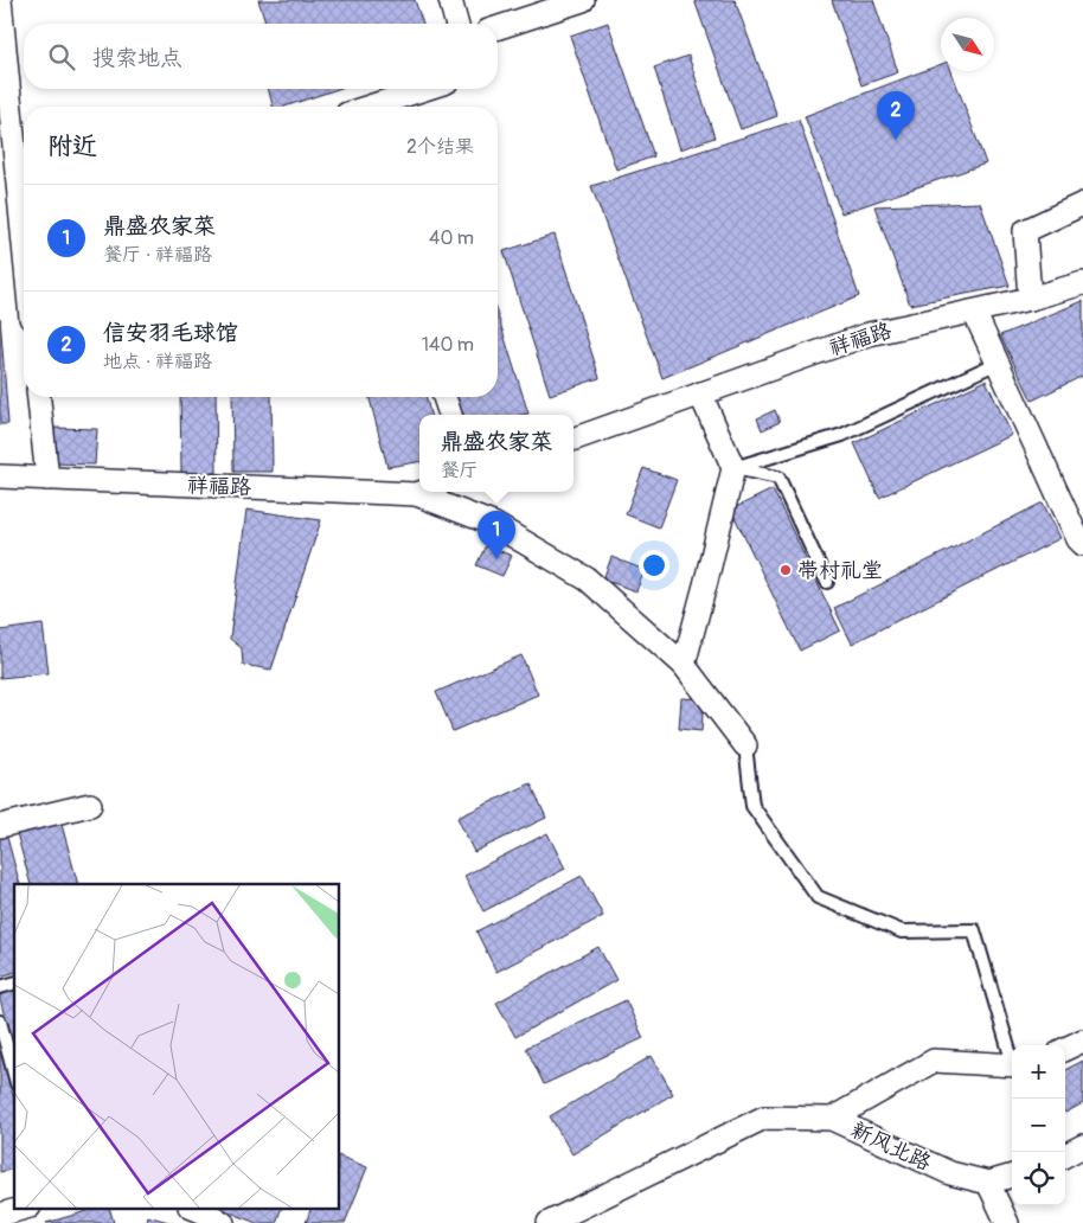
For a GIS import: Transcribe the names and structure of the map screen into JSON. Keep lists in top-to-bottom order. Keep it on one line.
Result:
{"streets":{"street":["祥福路","新风北路"]},"places":["带村礼堂"],"north":"bottom right","page":{"search":"搜索地点","pins":["2","1"],"heading":["附近","2个结果"],"list":[{"mark":"1","name":"鼎盛农家菜","note":"餐厅 · 祥福路","value":"40 m"},{"mark":"2","name":"信安羽毛球馆","note":"地点 · 祥福路","value":"140 m"}],"popup":["鼎盛农家菜","餐厅"],"map_buttons":["+","−"]}}
